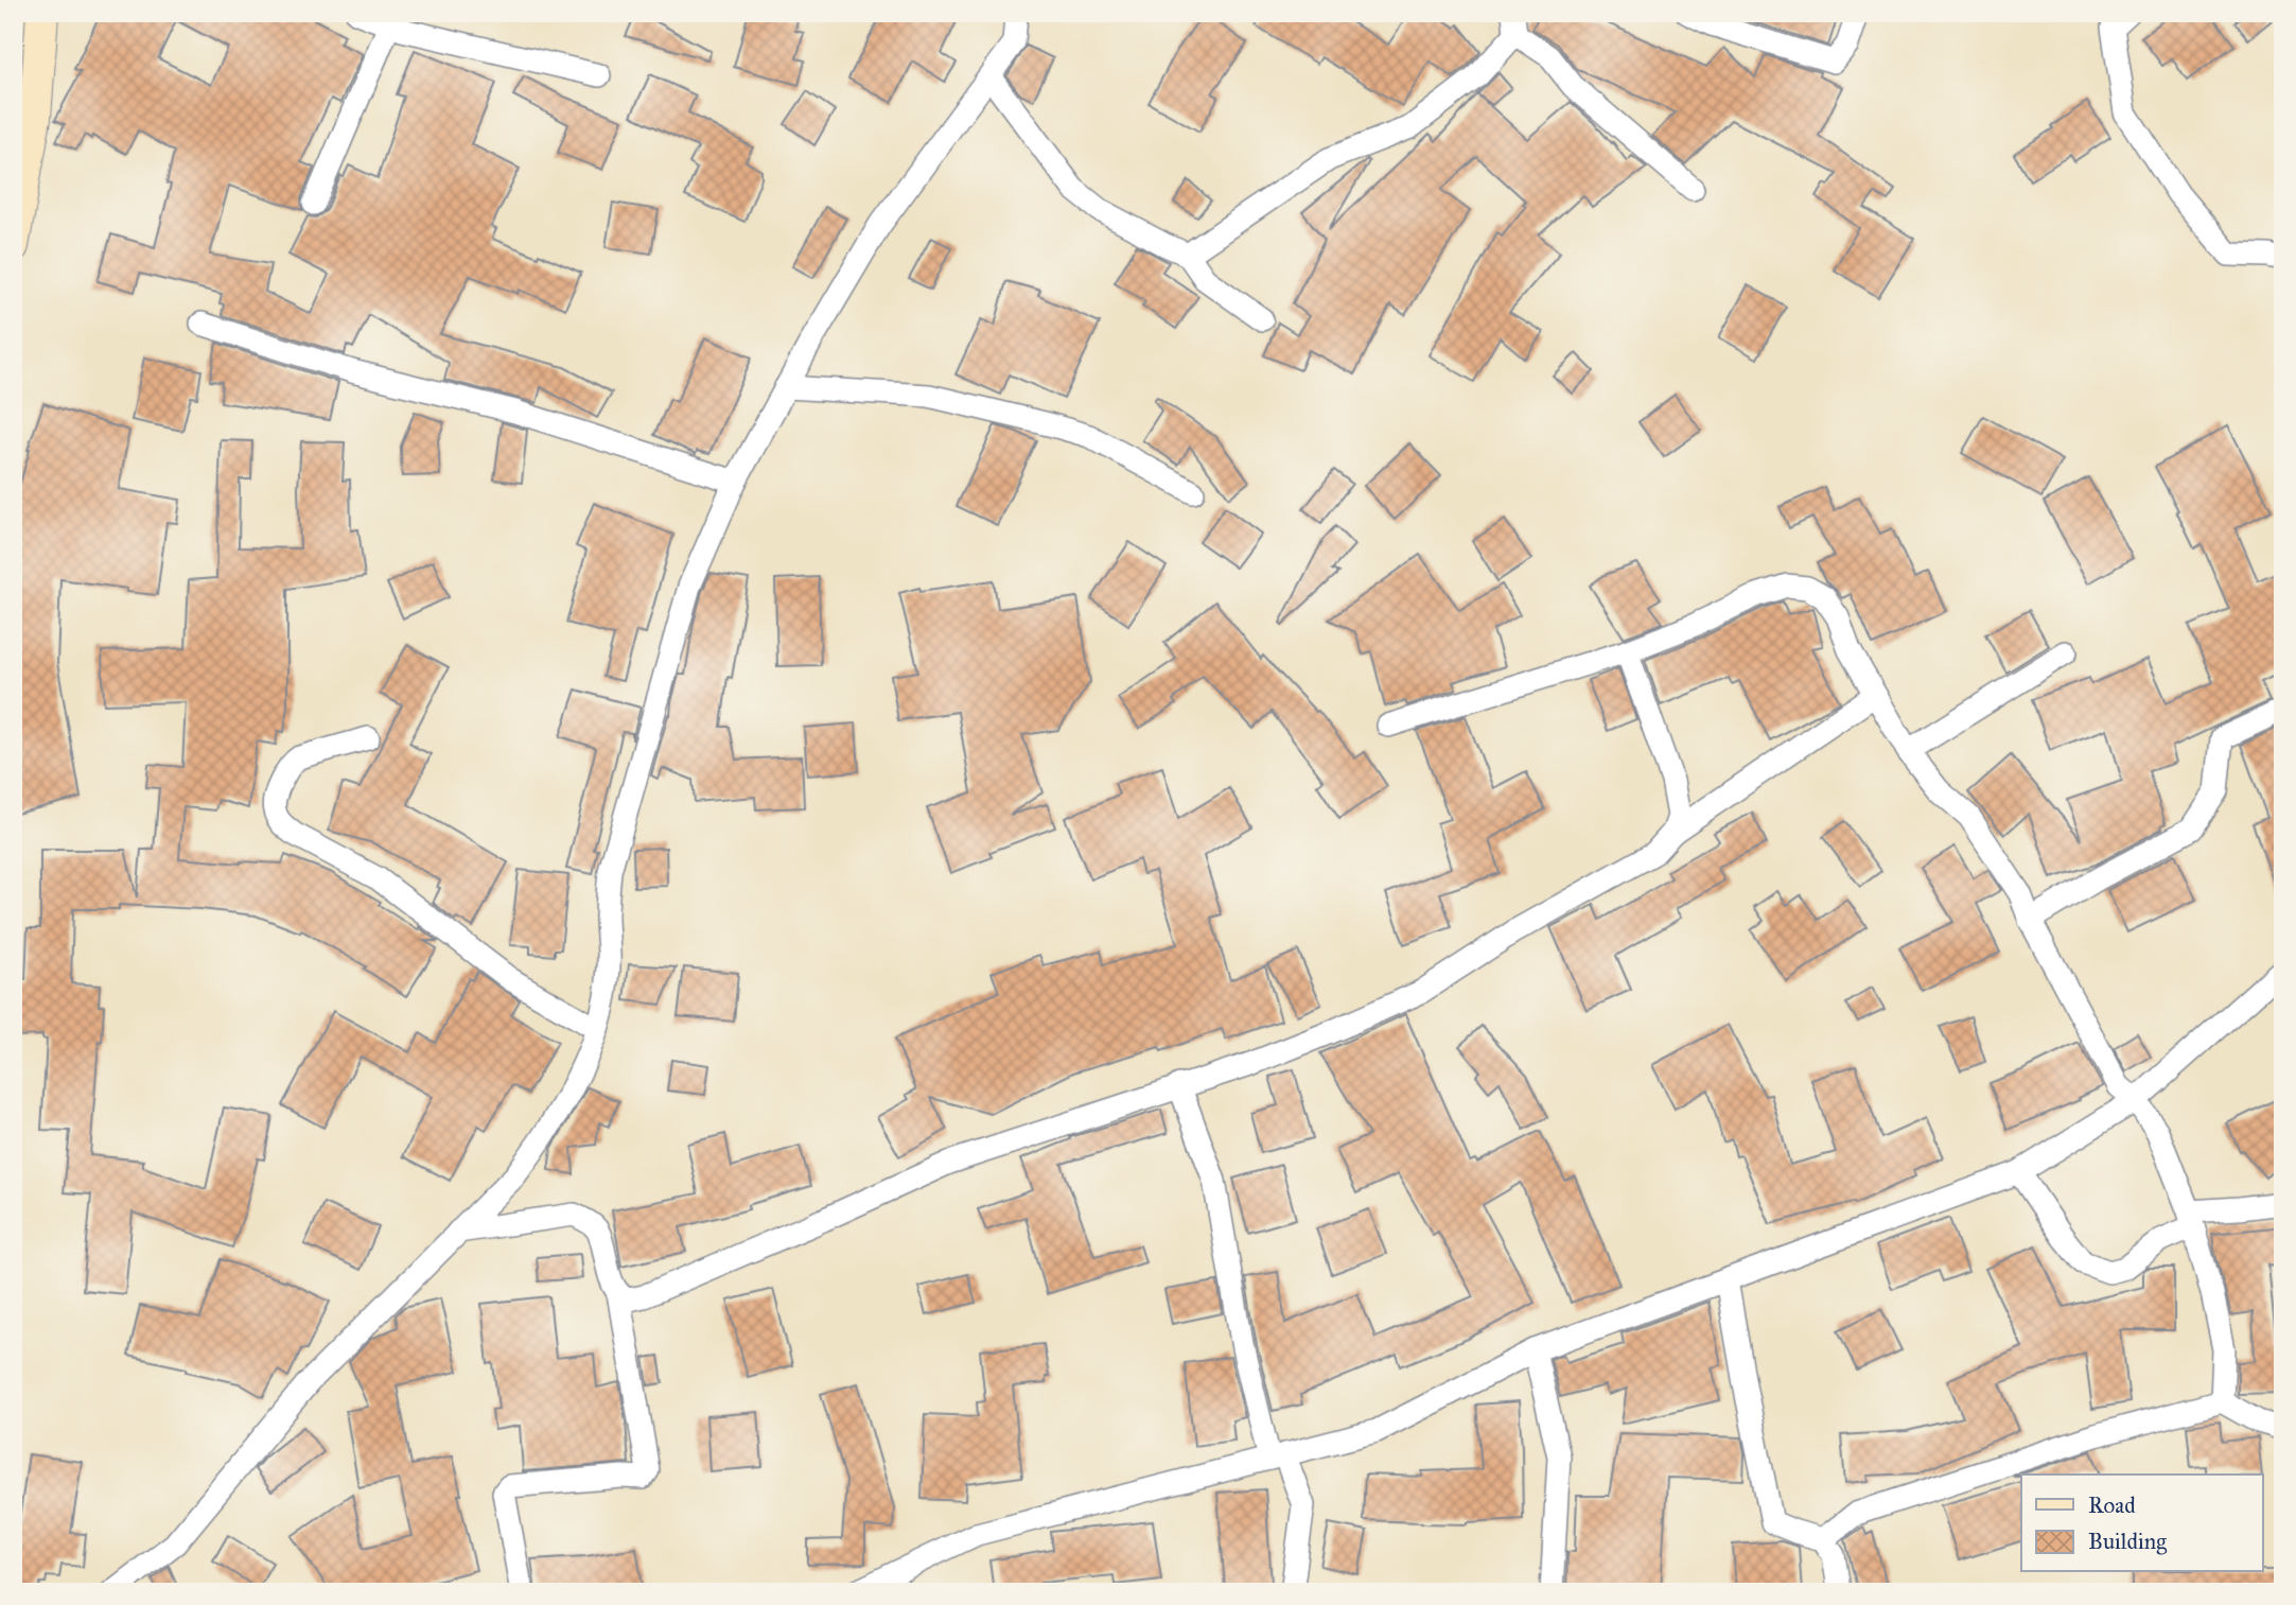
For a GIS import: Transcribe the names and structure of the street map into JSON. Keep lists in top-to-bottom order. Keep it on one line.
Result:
{"legend":["Road","Building"]}
